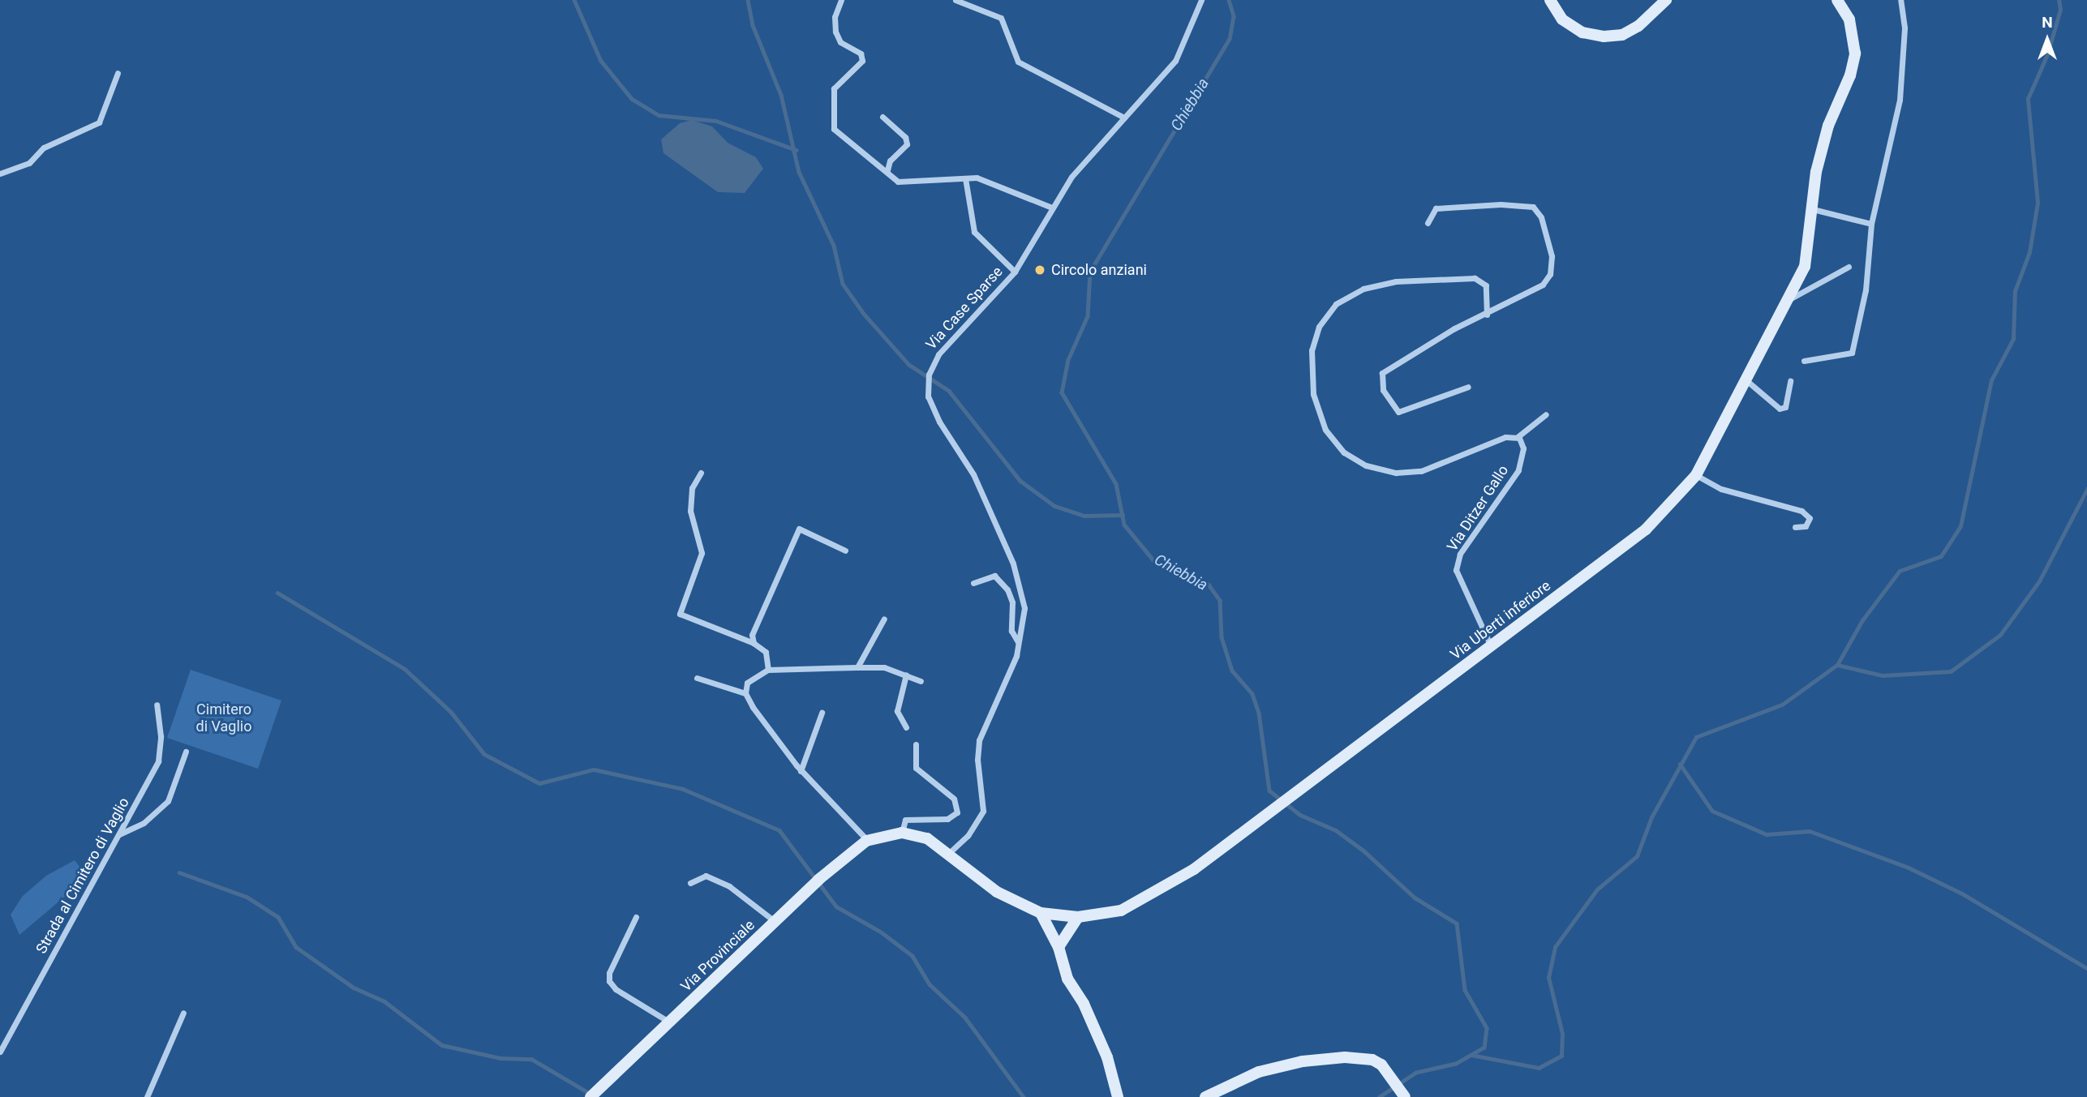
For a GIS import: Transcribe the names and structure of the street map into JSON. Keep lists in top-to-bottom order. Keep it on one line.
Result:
{"streets":{"main road":["Via Uberti inferiore","Via Provinciale"],"street":["Via Case Sparse","Via Ditzer Gallo","Strada al Cimitero di Vaglio"]},"crossings":[["Via Case Sparse","Via Uberti inferiore"],["Via Ditzer Gallo","Via Uberti inferiore"],["Via Uberti inferiore","Via Provinciale"]],"water":["Chiebbia"],"parks":["Cimitero di Vaglio"],"places":["Circolo anziani"],"north":"top"}
